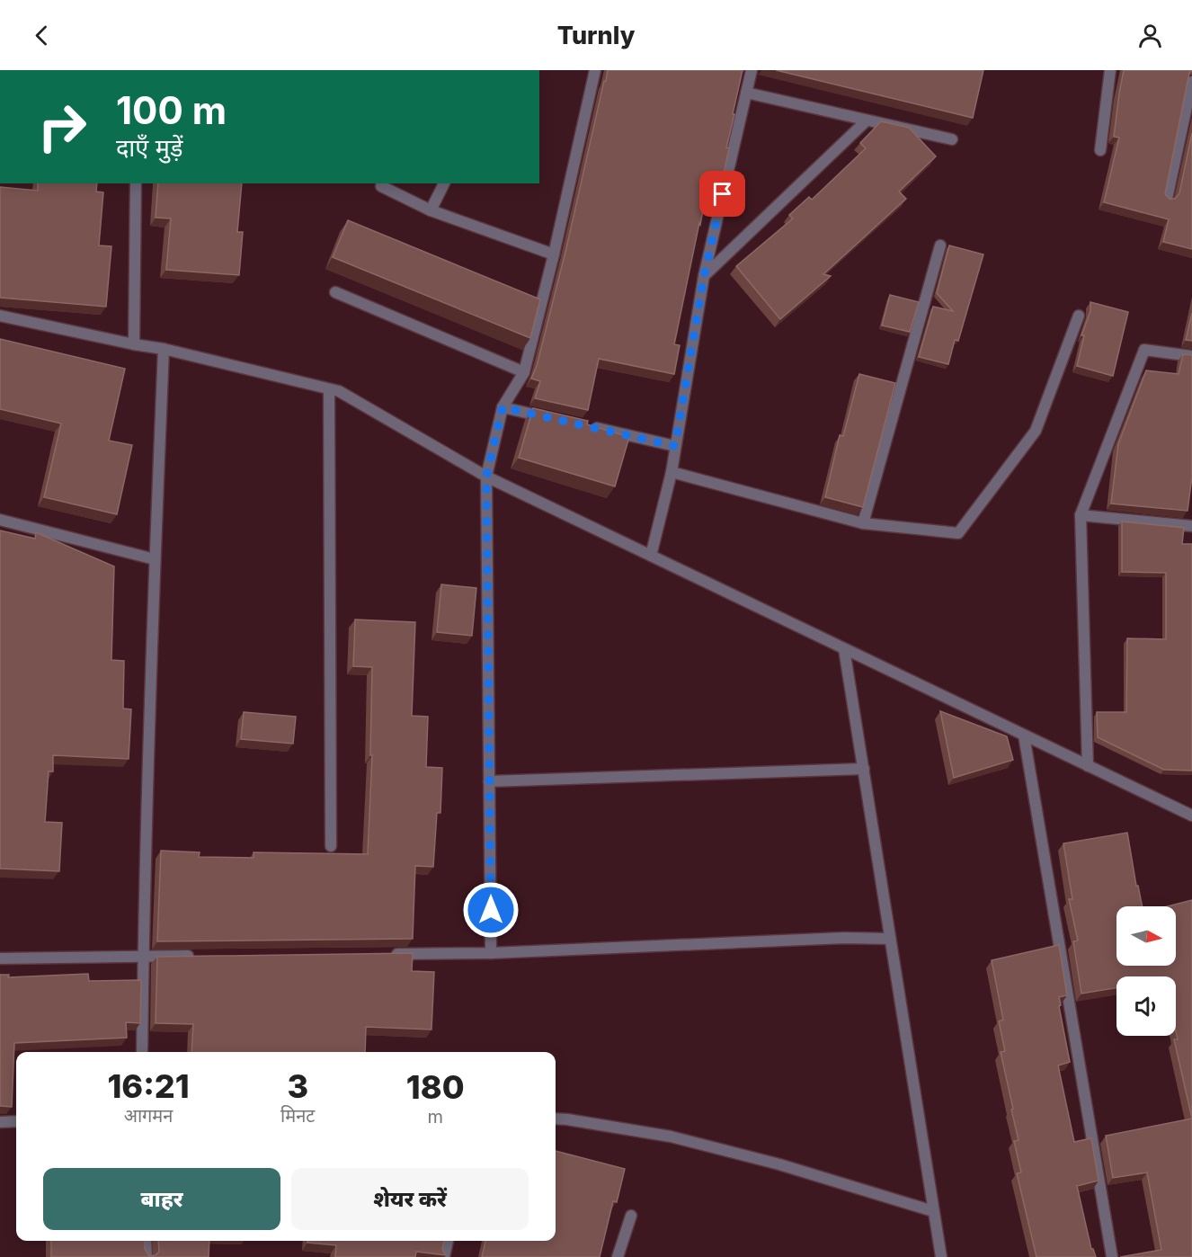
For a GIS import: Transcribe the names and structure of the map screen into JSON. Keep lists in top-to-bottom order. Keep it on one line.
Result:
{"north":"right","page":{"header":"Turnly","turn":["100 m","दाएँ मुड़ें"],"eta":["16:21","आगमन","3","मिनट","180","m"],"buttons":["बाहर","शेयर करें"]}}
